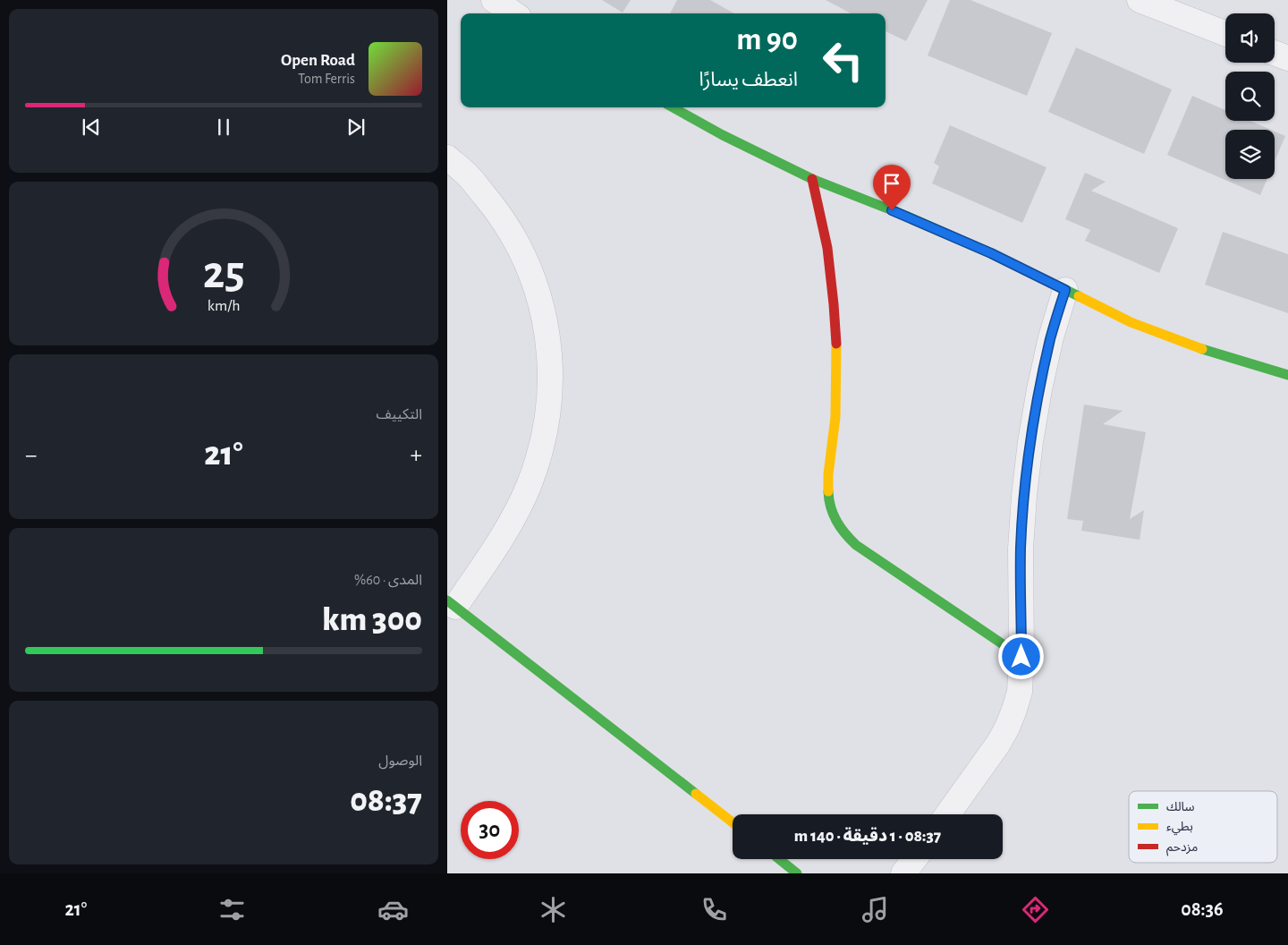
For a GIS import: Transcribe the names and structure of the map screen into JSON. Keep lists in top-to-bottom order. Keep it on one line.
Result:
{"legend":["سالك","بطيء","مزدحم"],"page":{"turn":["90 m","انعطف يسارًا"],"song":["Open Road","Tom Ferris"],"tile":["التكييف",["المدى · 60%","300 km"],["الوصول","08:37"]],"heat":["−","21°","+"],"limit":"30","trip":"08:37 · 1 دقيقة · 140 m","tabs":["08:36","21°"],"gauge":["25","km/h"]}}
